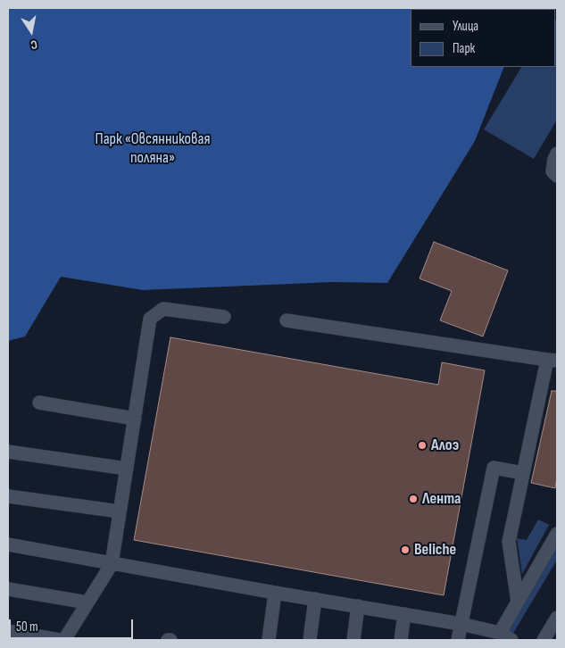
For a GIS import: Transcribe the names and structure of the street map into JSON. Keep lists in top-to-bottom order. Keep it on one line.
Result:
{"parks":["Парк «Овсянниковая поляна»"],"places":["Алоэ","Лента","Beliche"],"legend":["Улица","Парк"],"scale_bar":"50 m","north":"bottom"}
